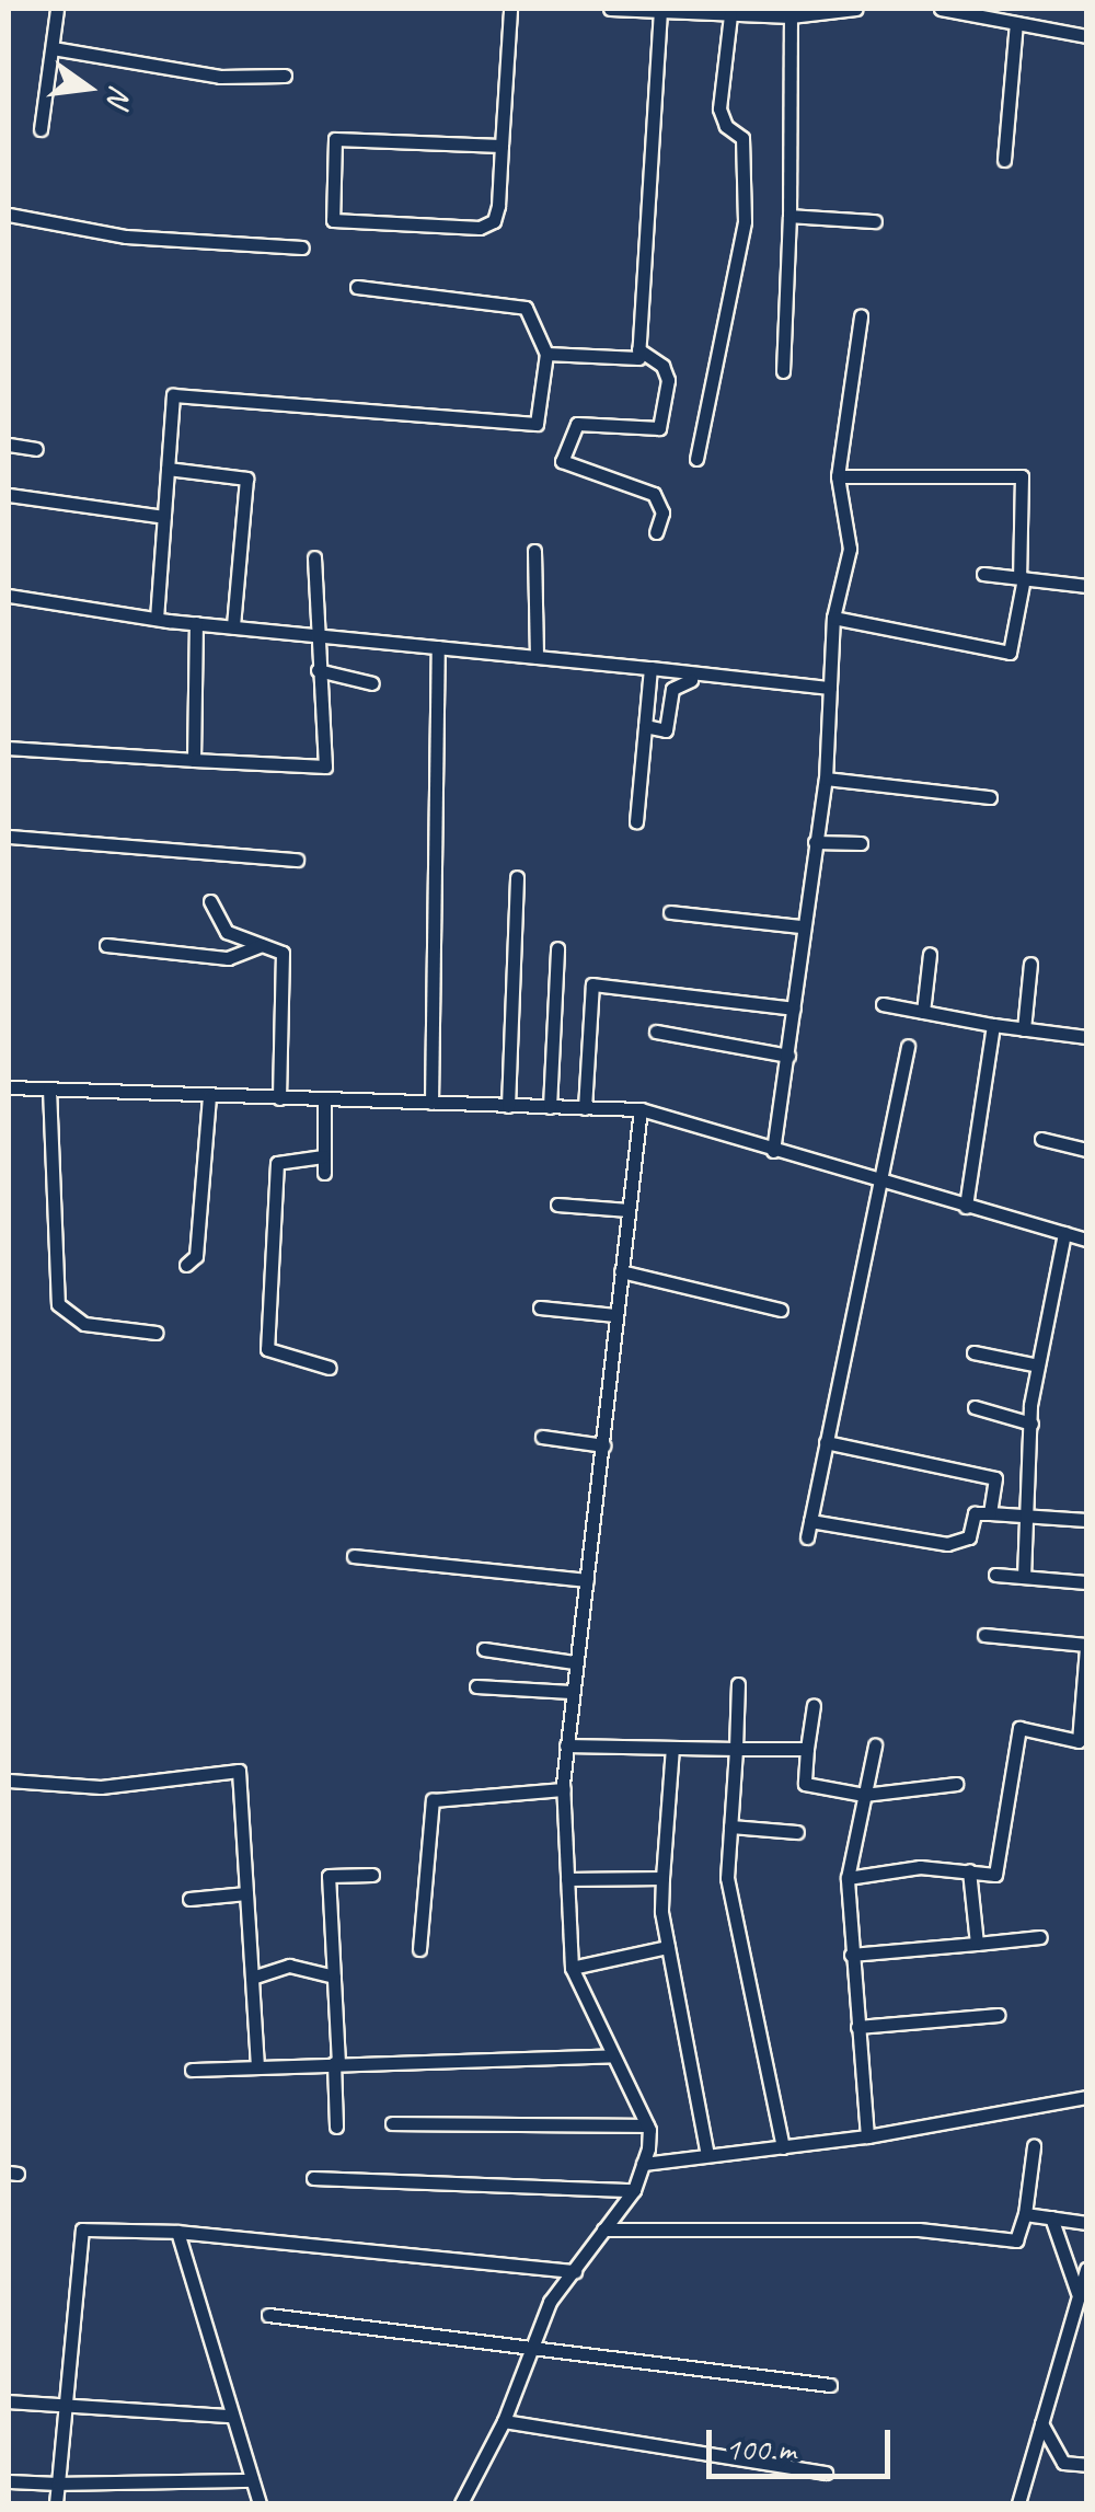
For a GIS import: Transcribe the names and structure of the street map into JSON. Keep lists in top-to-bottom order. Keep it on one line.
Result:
{"scale_bar":"100 m","north":"right"}
